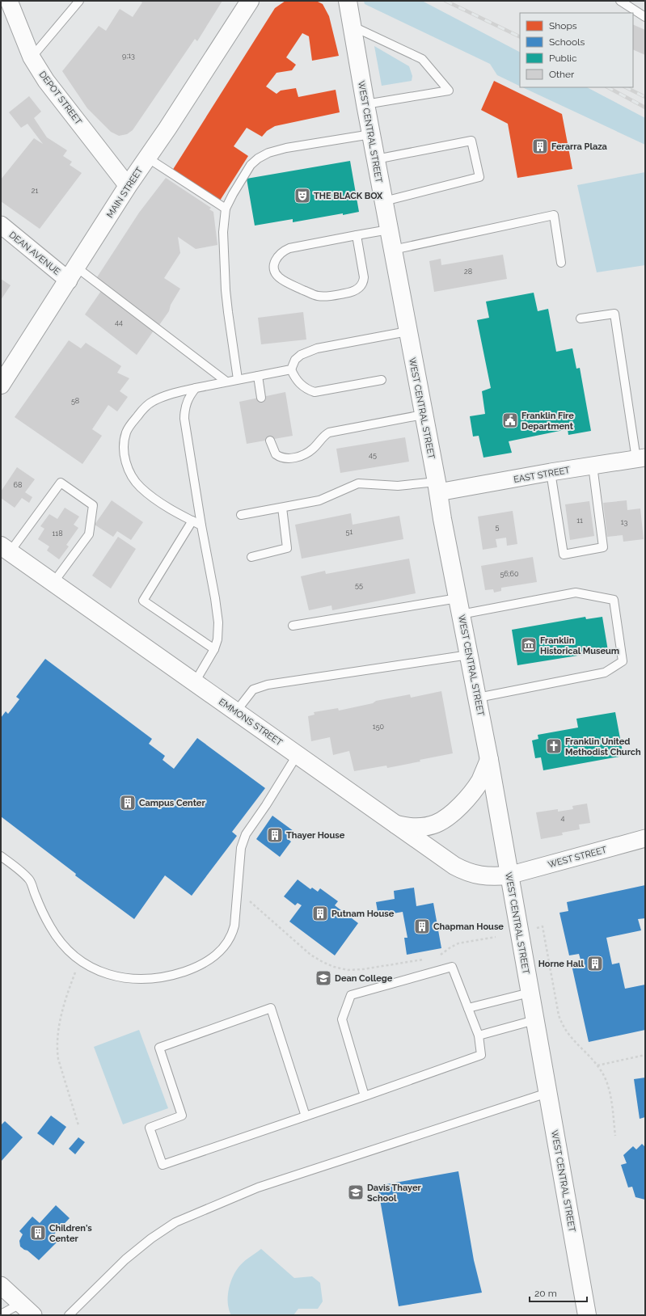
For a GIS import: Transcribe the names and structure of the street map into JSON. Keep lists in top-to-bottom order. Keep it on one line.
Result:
{"streets":{"main road":["WEST CENTRAL STREET","MAIN STREET","EMMONS STREET"],"street":["DEPOT STREET","DEAN AVENUE","EAST STREET","WEST STREET"]},"crossings":[["DEPOT STREET","MAIN STREET"],["WEST CENTRAL STREET","EAST STREET"],["WEST CENTRAL STREET","EMMONS STREET"],["WEST CENTRAL STREET","WEST STREET"],["MAIN STREET","DEAN AVENUE"],["EMMONS STREET","WEST STREET"]],"places":{"building":["Ferarra Plaza","Campus Center","Thayer House","Putnam House","Chapman House","Horne Hall","Children's Center"],"theatre":["THE BLACK BOX"],"public building":["Franklin Fire Department"],"museum":["Franklin Historical Museum"],"church":["Franklin United Methodist Church"],"school or university":["Dean College","Davis Thayer School"]},"house_numbers":["9;13","21","28","44","58","45","68","11","13","5","51","118","56;60","55","150","4"],"legend":["Shops","Schools","Public","Other"],"scale_bar":"20 m"}
